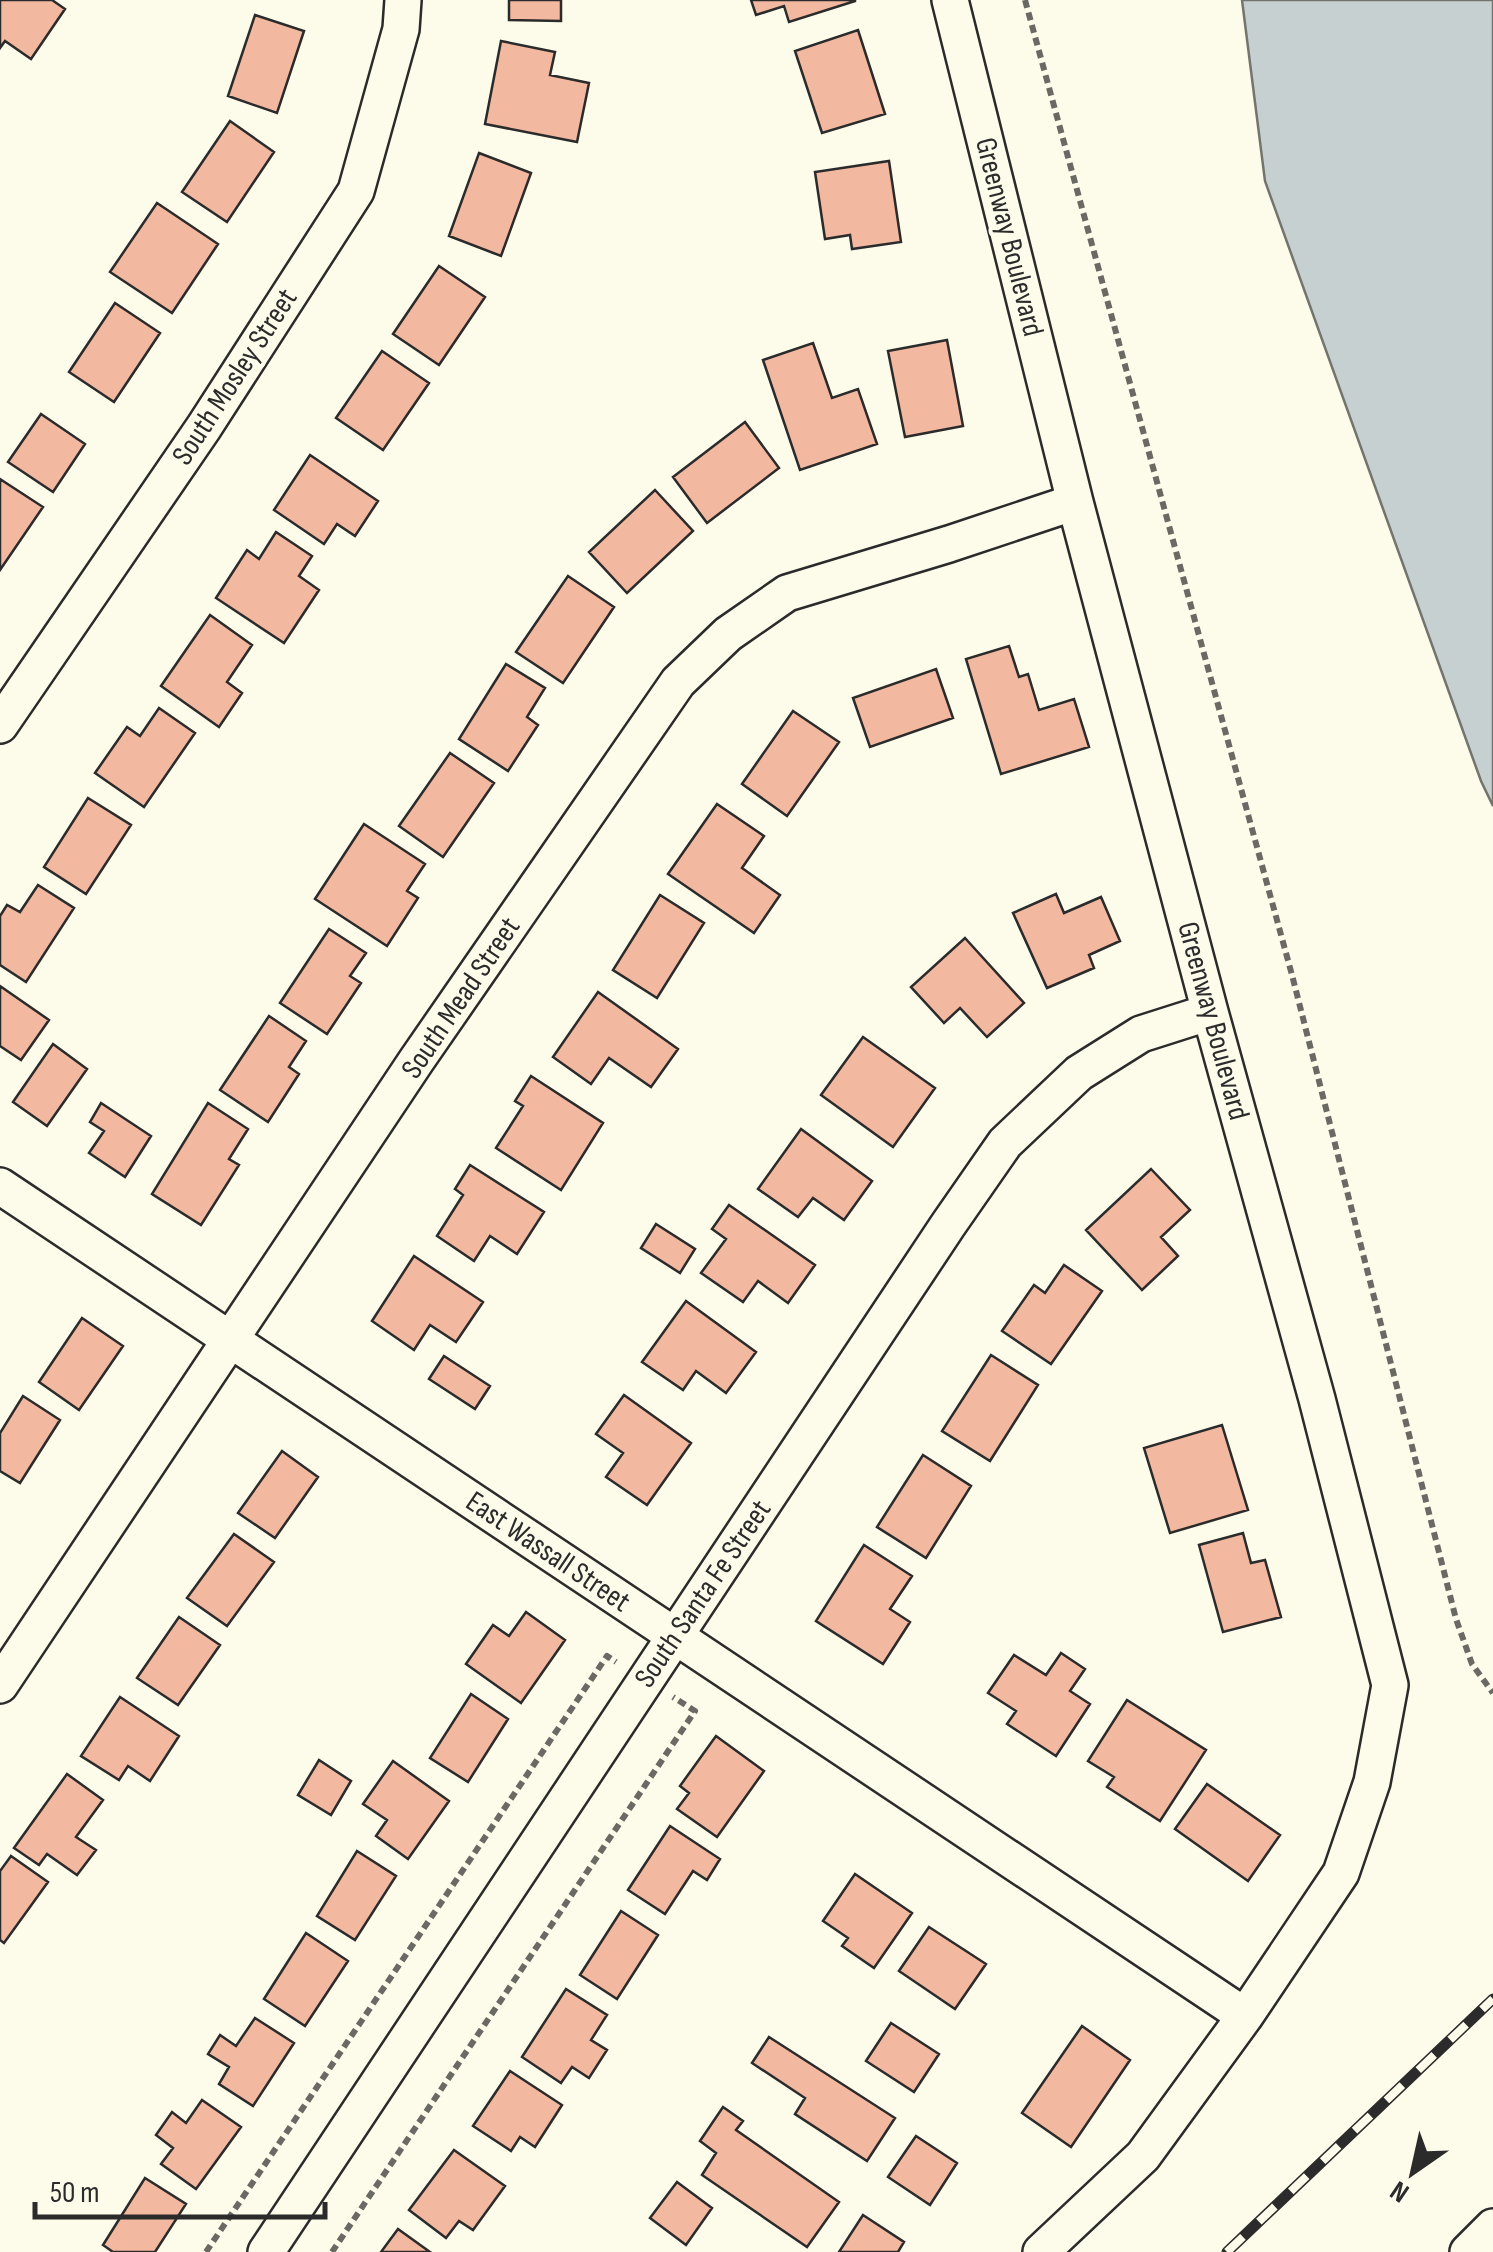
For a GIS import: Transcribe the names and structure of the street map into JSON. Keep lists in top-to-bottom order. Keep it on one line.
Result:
{"streets":{"street":["Greenway Boulevard","South Mosley Street","South Mead Street","East Wassall Street","South Santa Fe Street"]},"crossings":[["Greenway Boulevard","South Mead Street"],["Greenway Boulevard","East Wassall Street"],["Greenway Boulevard","South Santa Fe Street"],["South Mead Street","East Wassall Street"],["East Wassall Street","South Santa Fe Street"]],"scale_bar":"50 m","north":"bottom left"}
